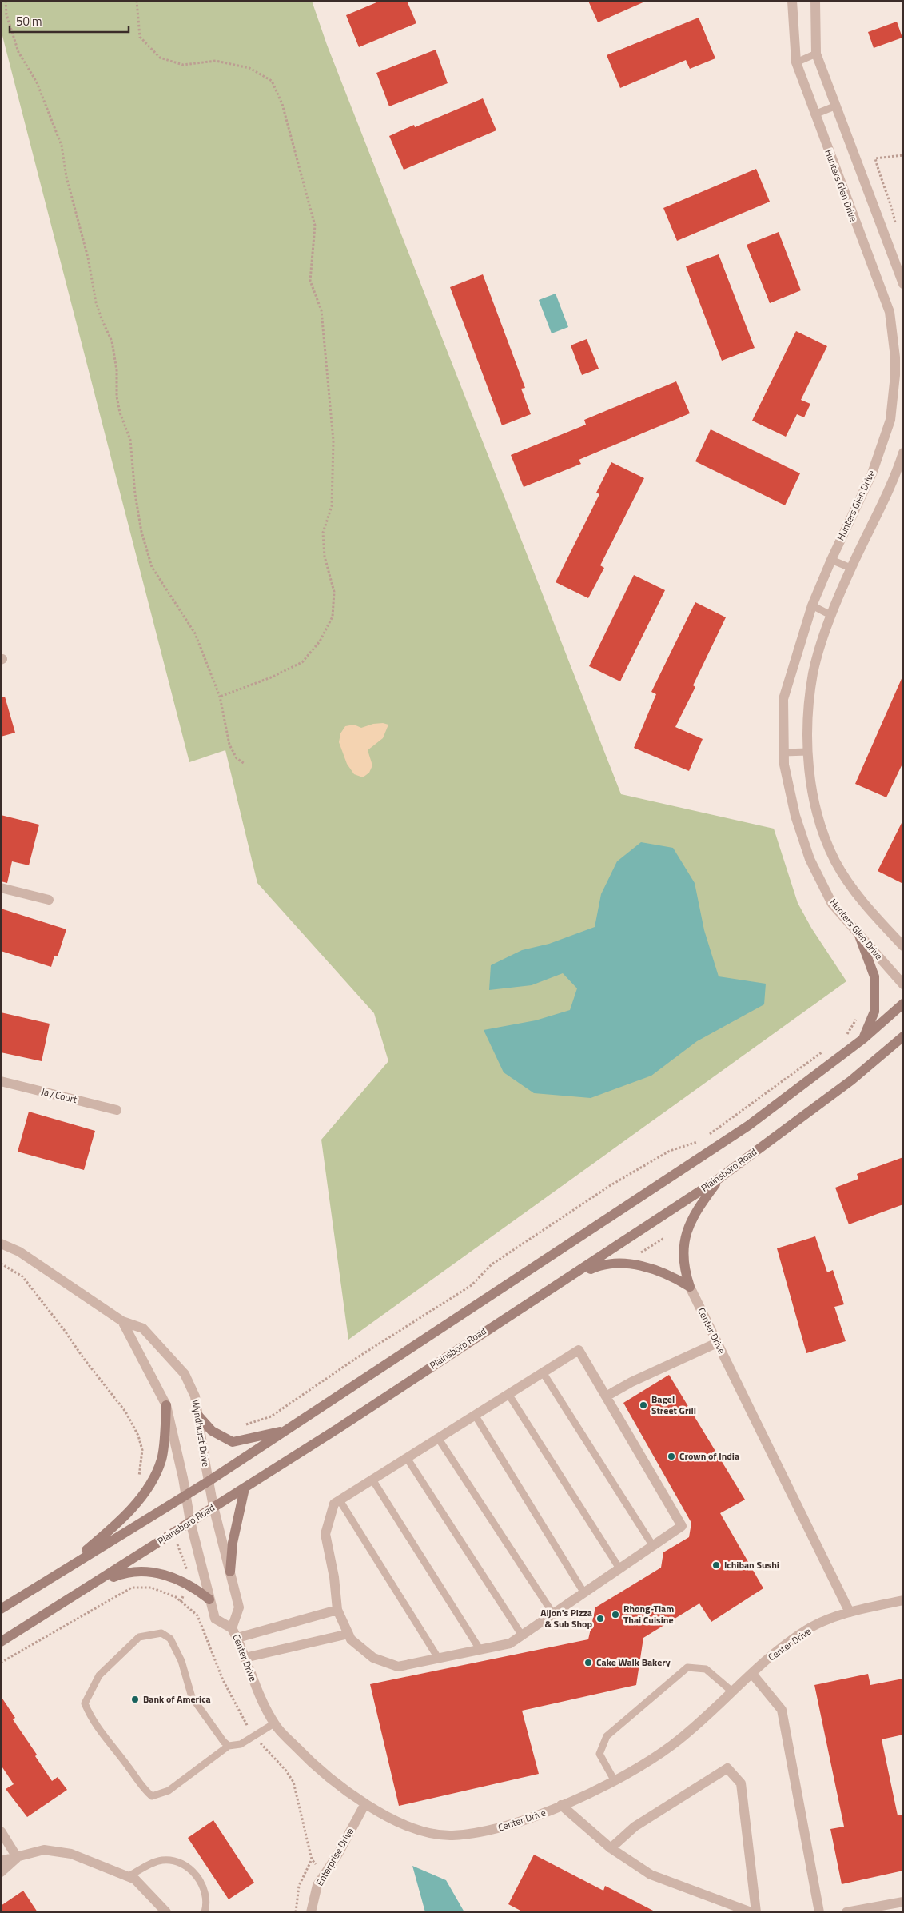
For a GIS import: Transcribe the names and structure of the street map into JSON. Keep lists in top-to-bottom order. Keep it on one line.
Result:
{"streets":{"street":["Hunters Glen Drive","Jay Court","Plainsboro Road","Center Drive","Wyndhurst Drive","Enterprise Drive"]},"crossings":[["Plainsboro Road","Center Drive"],["Plainsboro Road","Wyndhurst Drive"],["Center Drive","Wyndhurst Drive"],["Center Drive","Enterprise Drive"]],"places":["Bagel Street Grill","Crown of India","Ichiban Sushi","Rhong-Tiam Thai Cuisine","Aljon's Pizza & Sub Shop","Cake Walk Bakery","Bank of America"],"scale_bar":"50 m"}
